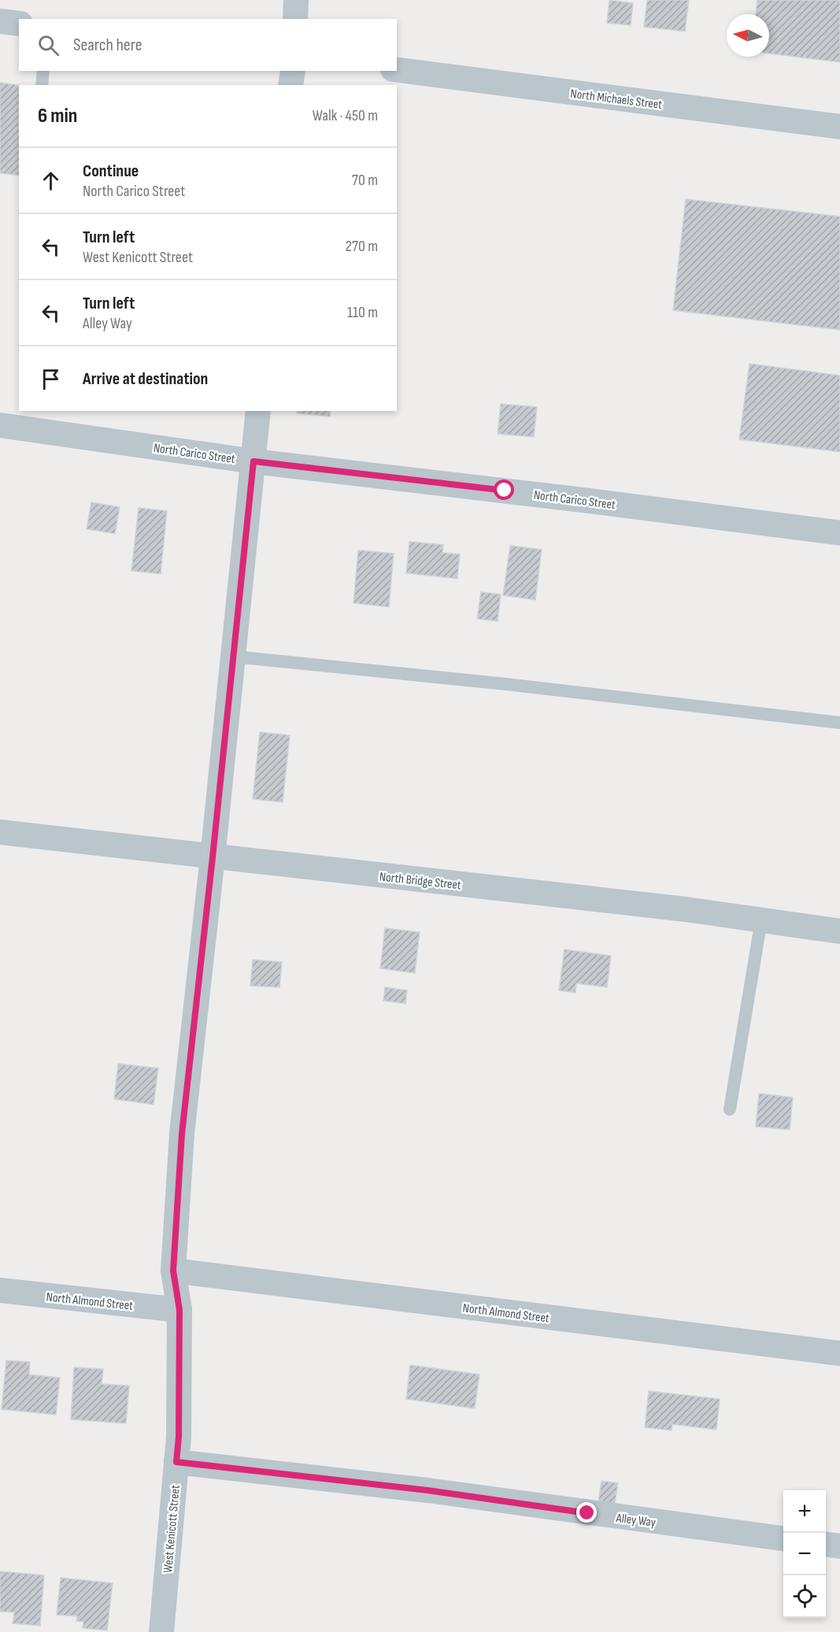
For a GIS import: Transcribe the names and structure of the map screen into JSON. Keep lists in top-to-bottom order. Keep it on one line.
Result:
{"streets":{"street":["North Michaels Street","North Carico Street","North Bridge Street","North Almond Street","Alley Way","West Kenicott Street"]},"crossings":[["North Carico Street","West Kenicott Street"],["North Bridge Street","West Kenicott Street"],["North Almond Street","West Kenicott Street"],["Alley Way","West Kenicott Street"]],"north":"left","page":{"search":"Search here","heading":["6 min","Walk · 450 m"],"list":[["Continue","North Carico Street","70 m"],["Turn left","West Kenicott Street","270 m"],["Turn left","Alley Way","110 m"],"Arrive at destination"],"map_buttons":["+","−"]}}
